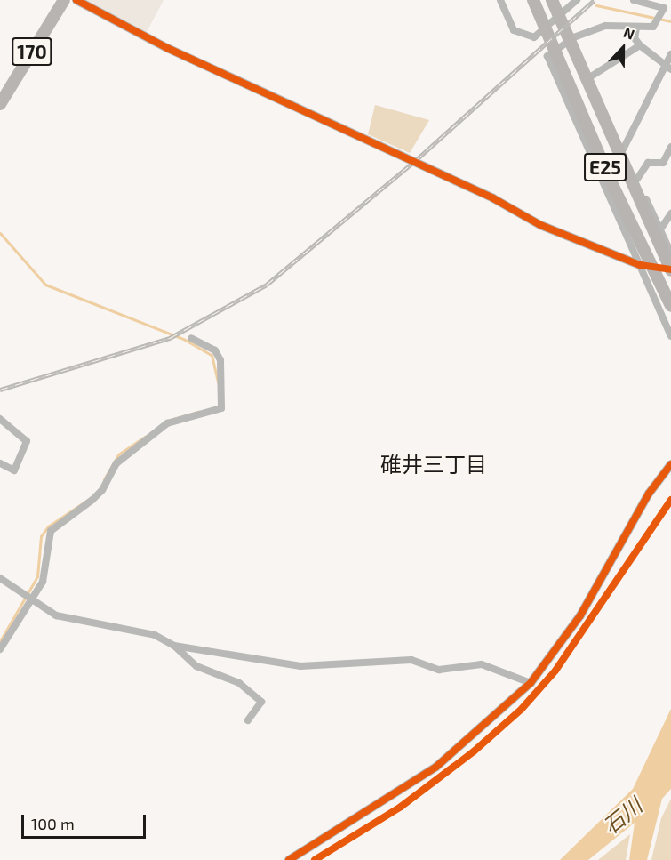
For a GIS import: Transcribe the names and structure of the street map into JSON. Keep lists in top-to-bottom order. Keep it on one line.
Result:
{"streets":{"highway":["170","E25"]},"districts":["碓井三丁目"],"water":["石川"],"scale_bar":"100 m","north":"top"}
